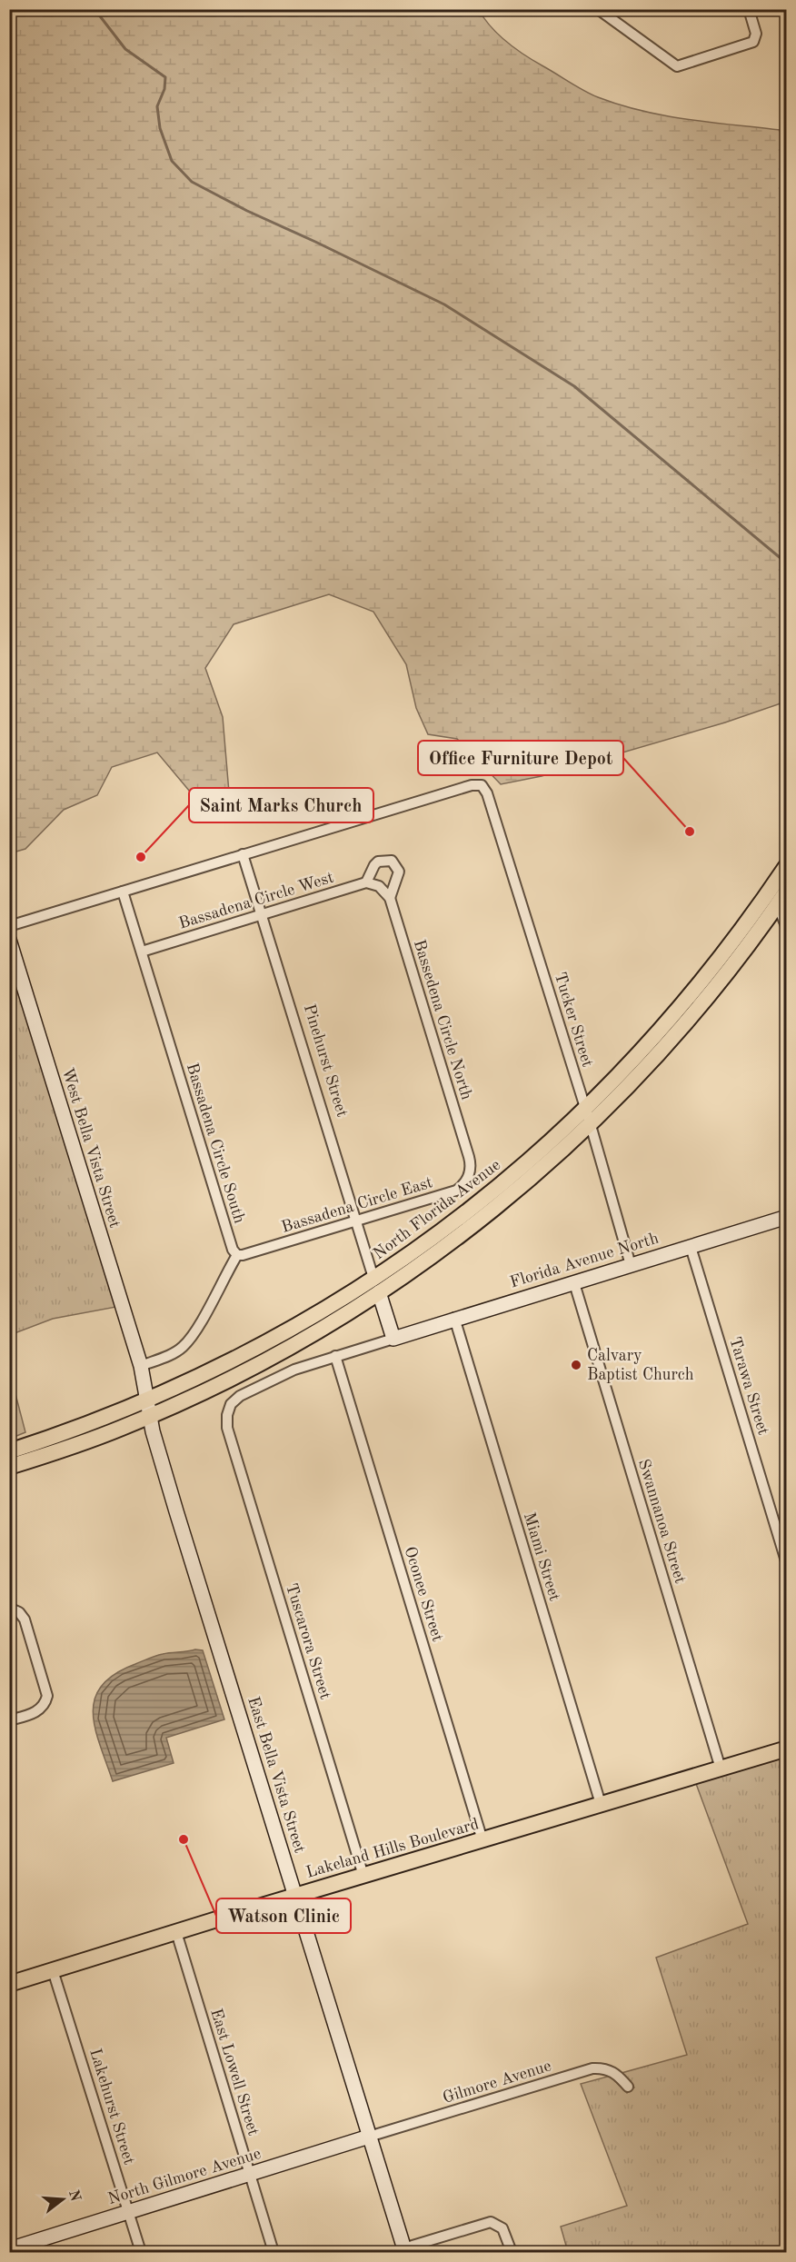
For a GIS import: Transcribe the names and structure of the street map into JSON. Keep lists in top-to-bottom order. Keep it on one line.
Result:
{"streets":{"main road":["North Florida Avenue","Lakeland Hills Boulevard"],"street":["Bassadena Circle West","Bassedena Circle North","Tucker Street","Pinehurst Street","Bassadena Circle South","West Bella Vista Street","Bassadena Circle East","Florida Avenue North","Tarawa Street","Swannanoa Street","Miami Street","Oconee Street","Tuscarora Street","East Bella Vista Street","East Lowell Street","Gilmore Avenue","Lakehurst Street","North Gilmore Avenue"]},"crossings":[["Bassadena Circle West","Bassedena Circle North"],["Bassadena Circle West","Pinehurst Street"],["Bassadena Circle West","Bassadena Circle South"],["Bassedena Circle North","Bassadena Circle East"],["Tucker Street","Pinehurst Street"],["Tucker Street","North Florida Avenue"],["Tucker Street","Florida Avenue North"],["Pinehurst Street","Bassadena Circle East"],["Pinehurst Street","North Florida Avenue"],["Pinehurst Street","Florida Avenue North"],["Bassadena Circle South","Bassadena Circle East"],["West Bella Vista Street","North Florida Avenue"],["West Bella Vista Street","East Bella Vista Street"],["North Florida Avenue","East Bella Vista Street"],["Florida Avenue North","Tarawa Street"],["Florida Avenue North","Swannanoa Street"],["Florida Avenue North","Miami Street"],["Swannanoa Street","Lakeland Hills Boulevard"],["Miami Street","Lakeland Hills Boulevard"],["Oconee Street","Tuscarora Street"],["Oconee Street","Lakeland Hills Boulevard"],["Tuscarora Street","Lakeland Hills Boulevard"],["East Bella Vista Street","Lakeland Hills Boulevard"],["East Bella Vista Street","Gilmore Avenue"],["East Bella Vista Street","North Gilmore Avenue"],["Lakeland Hills Boulevard","East Lowell Street"],["Lakeland Hills Boulevard","Lakehurst Street"],["East Lowell Street","North Gilmore Avenue"],["Gilmore Avenue","North Gilmore Avenue"],["Lakehurst Street","North Gilmore Avenue"]],"places":["Office Furniture Depot","Saint Marks Church","Calvary Baptist Church","Watson Clinic"],"north":"right"}
